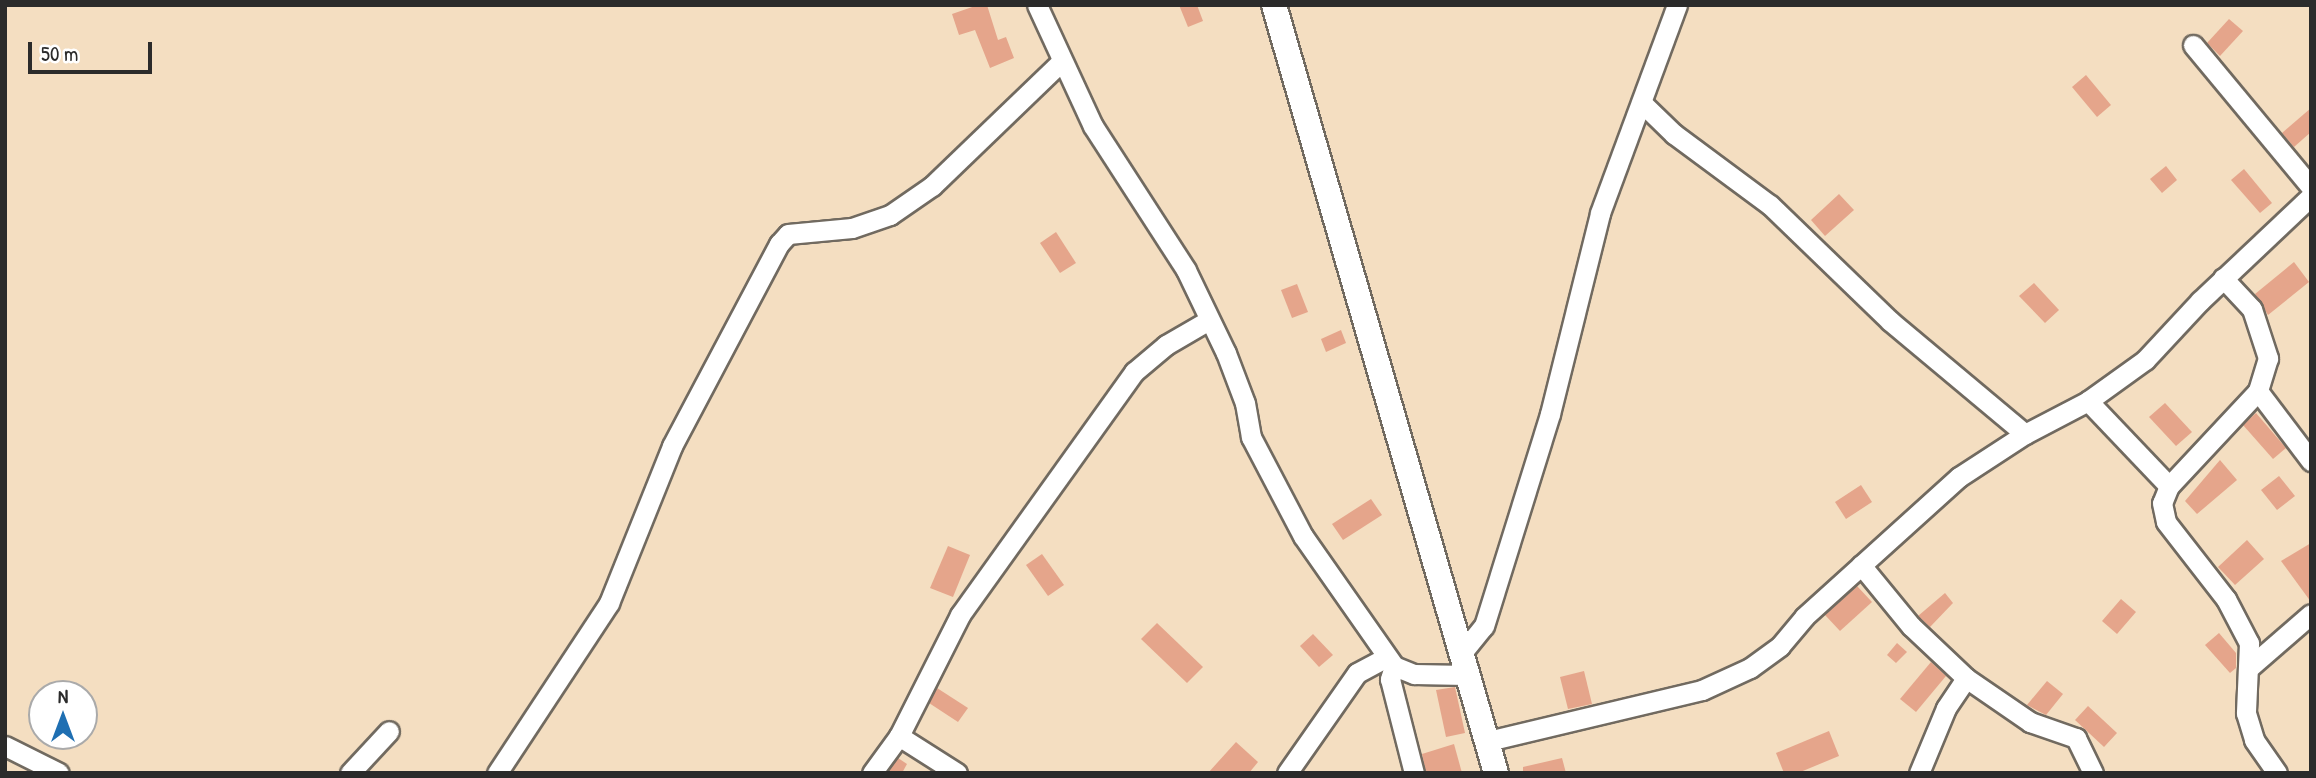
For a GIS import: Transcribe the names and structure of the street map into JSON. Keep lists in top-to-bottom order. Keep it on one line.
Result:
{"scale_bar":"50 m","north":"top"}
